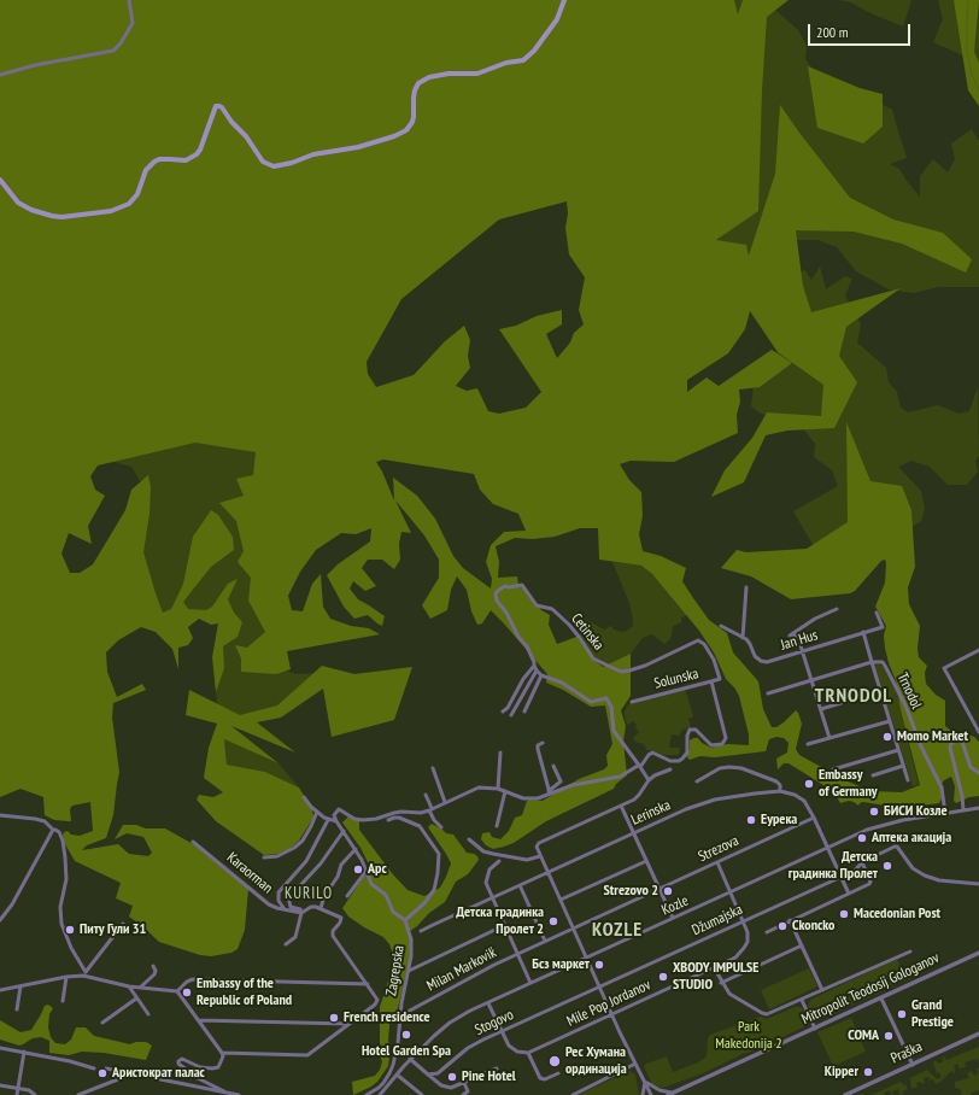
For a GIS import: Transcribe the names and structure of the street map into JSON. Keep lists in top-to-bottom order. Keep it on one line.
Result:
{"streets":{"street":["Cetinska","Jan Hus","Solunska","Trnodol","Lerinska","Strezova","Karaorman","Kozle","Džumajska","Milan Markoviḱ","Zagrepska","Mitropolit Teodosij Gologanov","Mile Pop Jordanov","Stogovo","Praška"]},"crossings":[["Cetinska","Solunska"],["Trnodol","Kozle"],["Lerinska","Strezova"],["Lerinska","Kozle"],["Lerinska","Džumajska"],["Strezova","Milan Markoviḱ"],["Strezova","Mile Pop Jordanov"],["Kozle","Mile Pop Jordanov"],["Džumajska","Mile Pop Jordanov"],["Džumajska","Stogovo"]],"districts":["TRNODOL","KURILO","KOZLE"],"parks":["Park Makedonija 2"],"places":["Momo Market","Embassy of Germany","БИСИ Козле","Еурека","Аптека акација","Детска градинка Пролет","Арс","Strezovo 2","Macedonian Post","Детска градинка Пролет 2","Ckoncko","Питу Гули 31","Бсз маркет","XBODY IMPULSE STUDIO","Embassy of the Republic of Poland","Grand Prestige","French residence","Hotel Garden Spa","СОМА","Рес Хумана ординација","Kipper","Аристократ палас","Pine Hotel"],"scale_bar":"200 m"}
